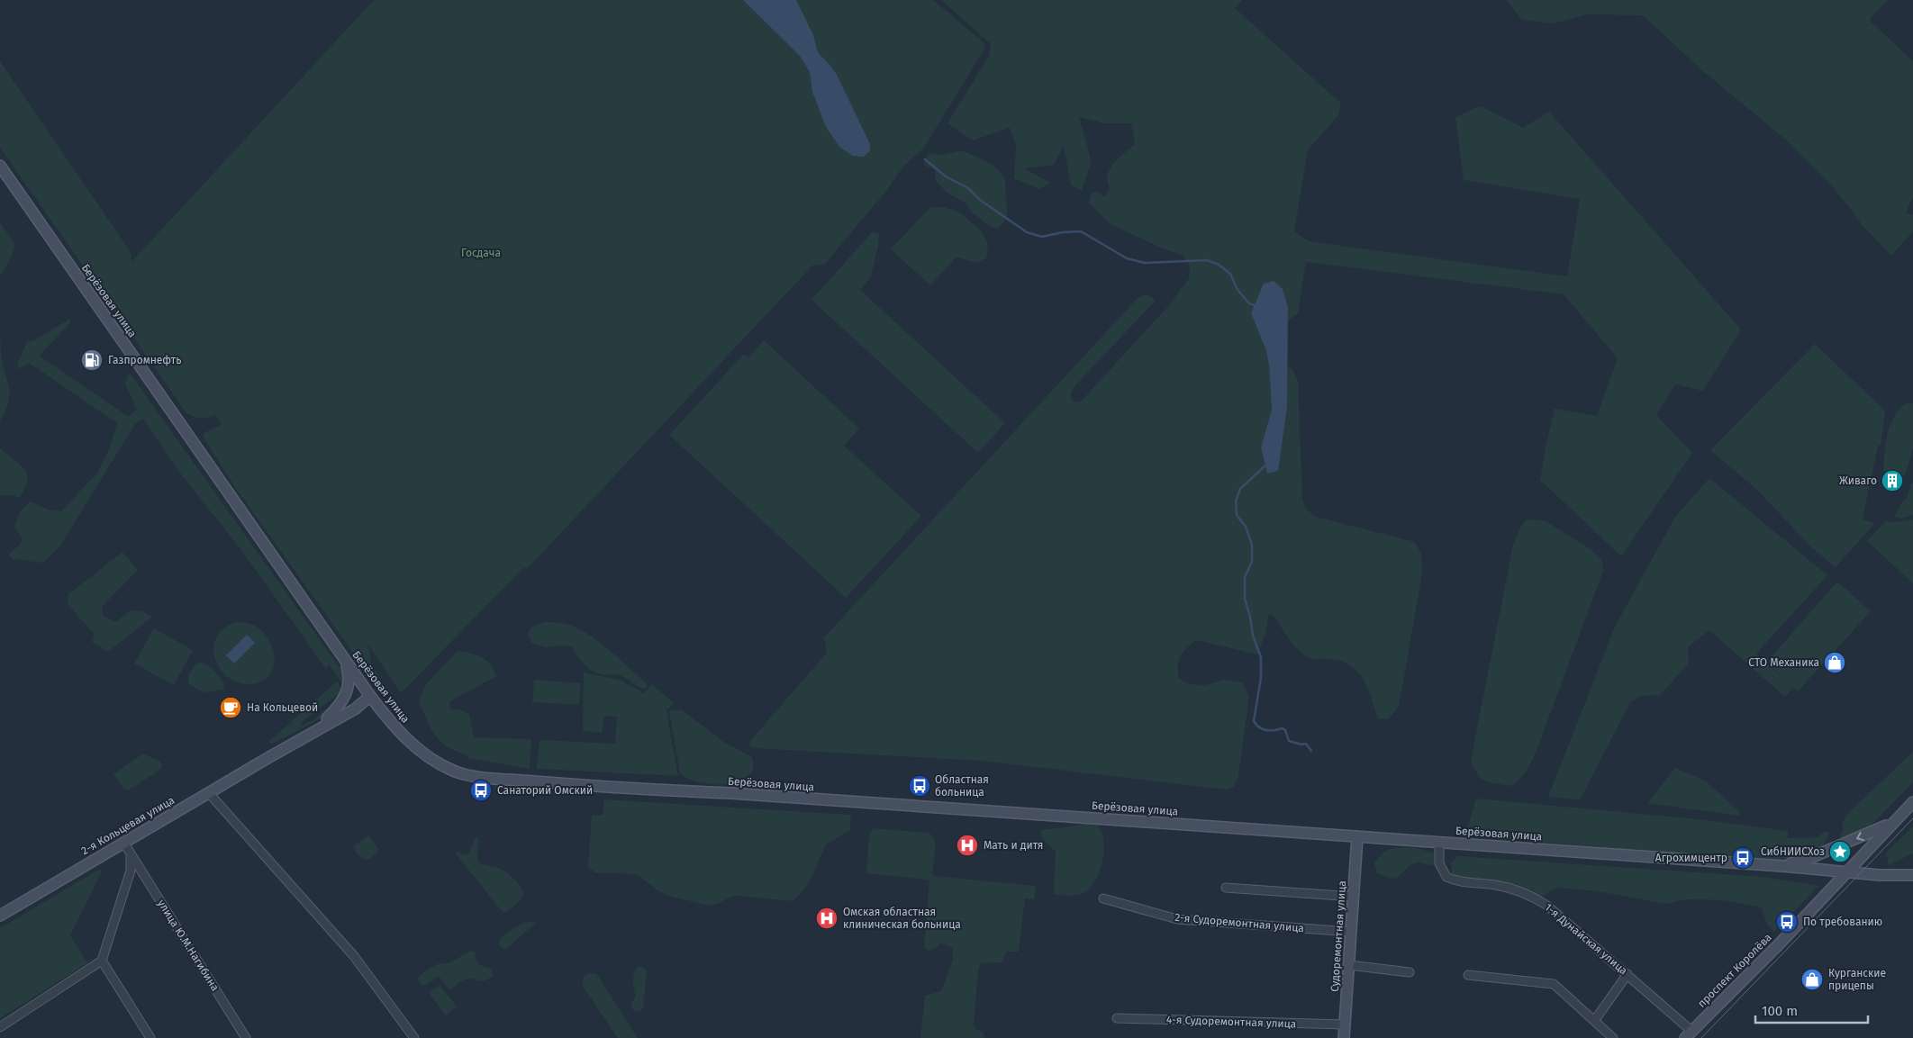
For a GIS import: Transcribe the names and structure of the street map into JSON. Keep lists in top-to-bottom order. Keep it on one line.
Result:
{"streets":{"main road":["Берёзовая улица","2-я Кольцевая улица","Судоремонтная улица","проспект Королёва"],"street":["2-я Судоремонтная улица","1-я Дунайская улица","улица Ю.М.Нагибина","4-я Судоремонтная улица"]},"crossings":[["Берёзовая улица","2-я Кольцевая улица"],["Берёзовая улица","Судоремонтная улица"],["Берёзовая улица","1-я Дунайская улица"],["Берёзовая улица","проспект Королёва"],["2-я Кольцевая улица","улица Ю.М.Нагибина"],["2-я Судоремонтная улица","Судоремонтная улица"],["Судоремонтная улица","4-я Судоремонтная улица"],["1-я Дунайская улица","проспект Королёва"]],"parks":["Госдача"],"places":{"fuel station":["Газпромнефть"],"building":["Живаго"],"shop":["СТО Механика","Курганские прицепы"],"cafe":["На Кольцевой"],"bus stop":["Областная больница","Санаторий Омский","Агрохимцентр","По требованию"],"hospital":["Мать и дитя","Омская областная клиническая больница"],"place":["СибНИИСХоз"]},"scale_bar":"100 m"}
